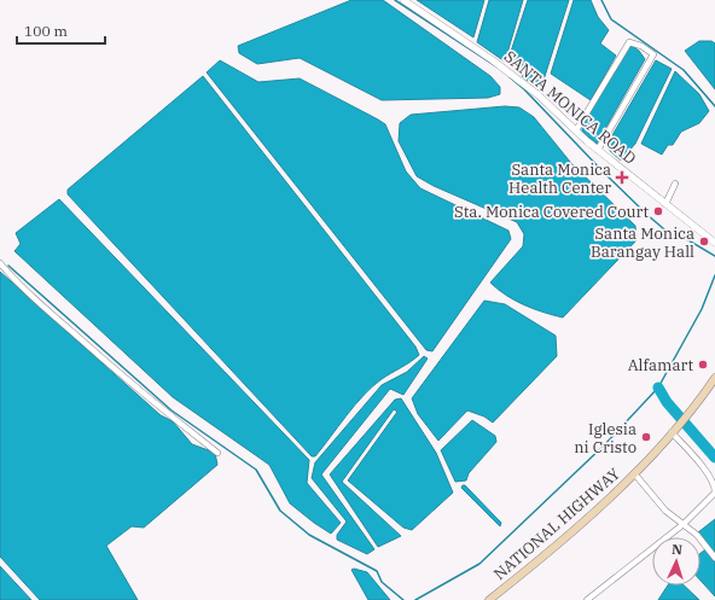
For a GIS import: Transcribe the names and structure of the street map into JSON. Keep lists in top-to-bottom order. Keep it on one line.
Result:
{"streets":{"main road":["NATIONAL HIGHWAY"],"street":["SANTA MONICA ROAD"]},"places":{"health":["Santa Monica Health Center"],"other":["Sta. Monica Covered Court","Santa Monica Barangay Hall","Alfamart","Iglesia ni Cristo"]},"scale_bar":"100 m","north":"top"}
